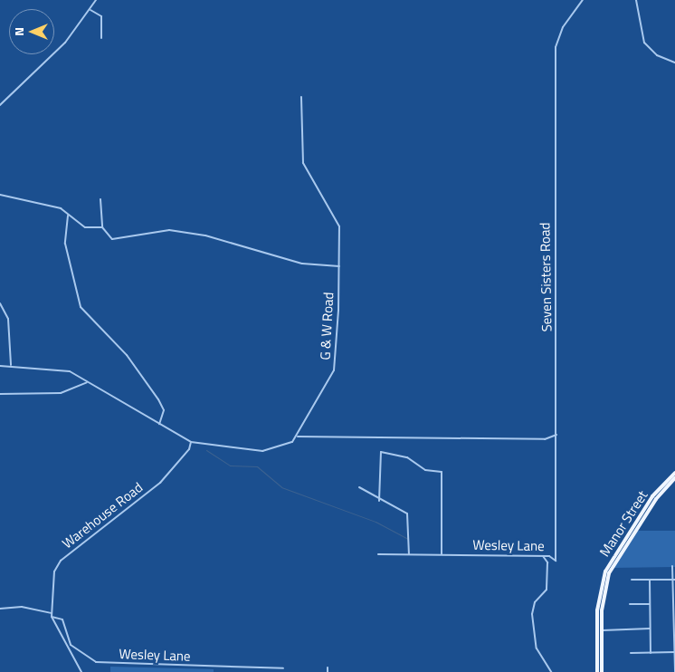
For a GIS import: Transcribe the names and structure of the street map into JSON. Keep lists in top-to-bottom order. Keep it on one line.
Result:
{"streets":{"main road":["Manor Street"],"street":["Seven Sisters Road","G & W Road","Warehouse Road","Wesley Lane"]},"crossings":[["Seven Sisters Road","Wesley Lane"],["Warehouse Road","Wesley Lane"]],"north":"left"}
